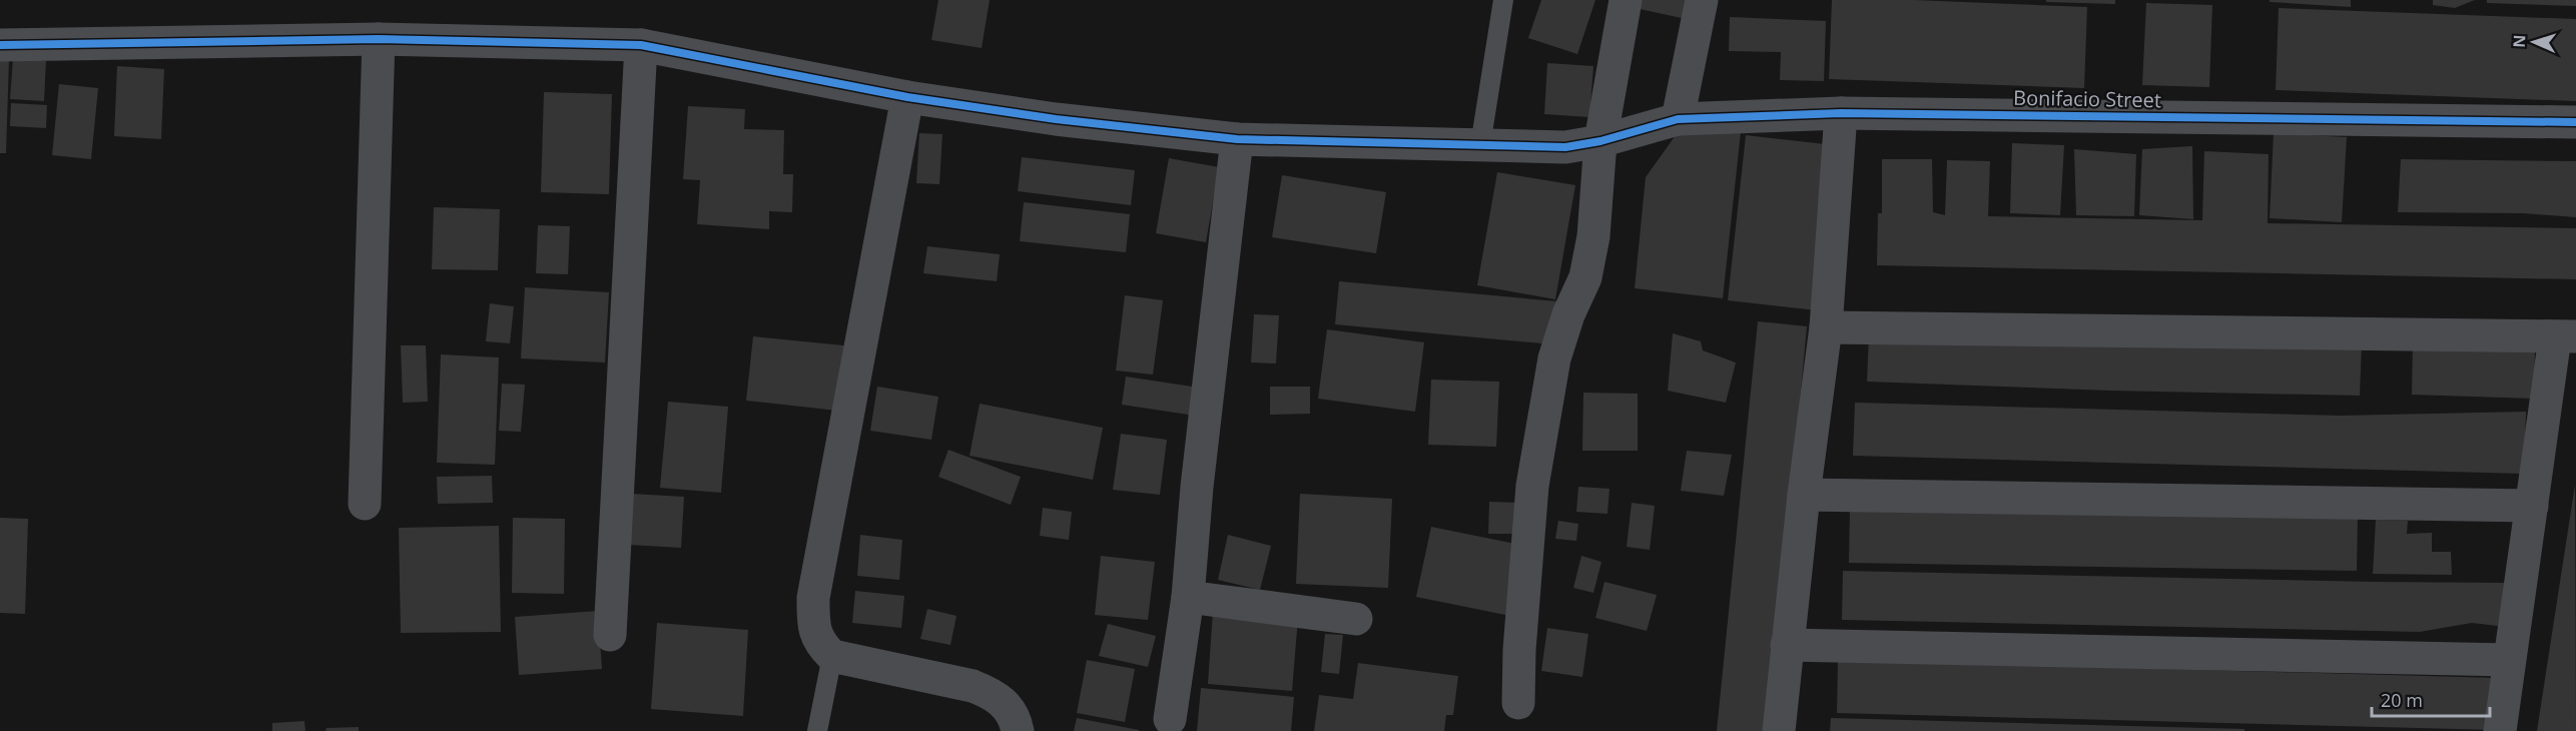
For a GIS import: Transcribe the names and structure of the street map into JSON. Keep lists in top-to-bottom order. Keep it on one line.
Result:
{"streets":{"street":["Bonifacio Street"]},"scale_bar":"20 m","north":"left"}
